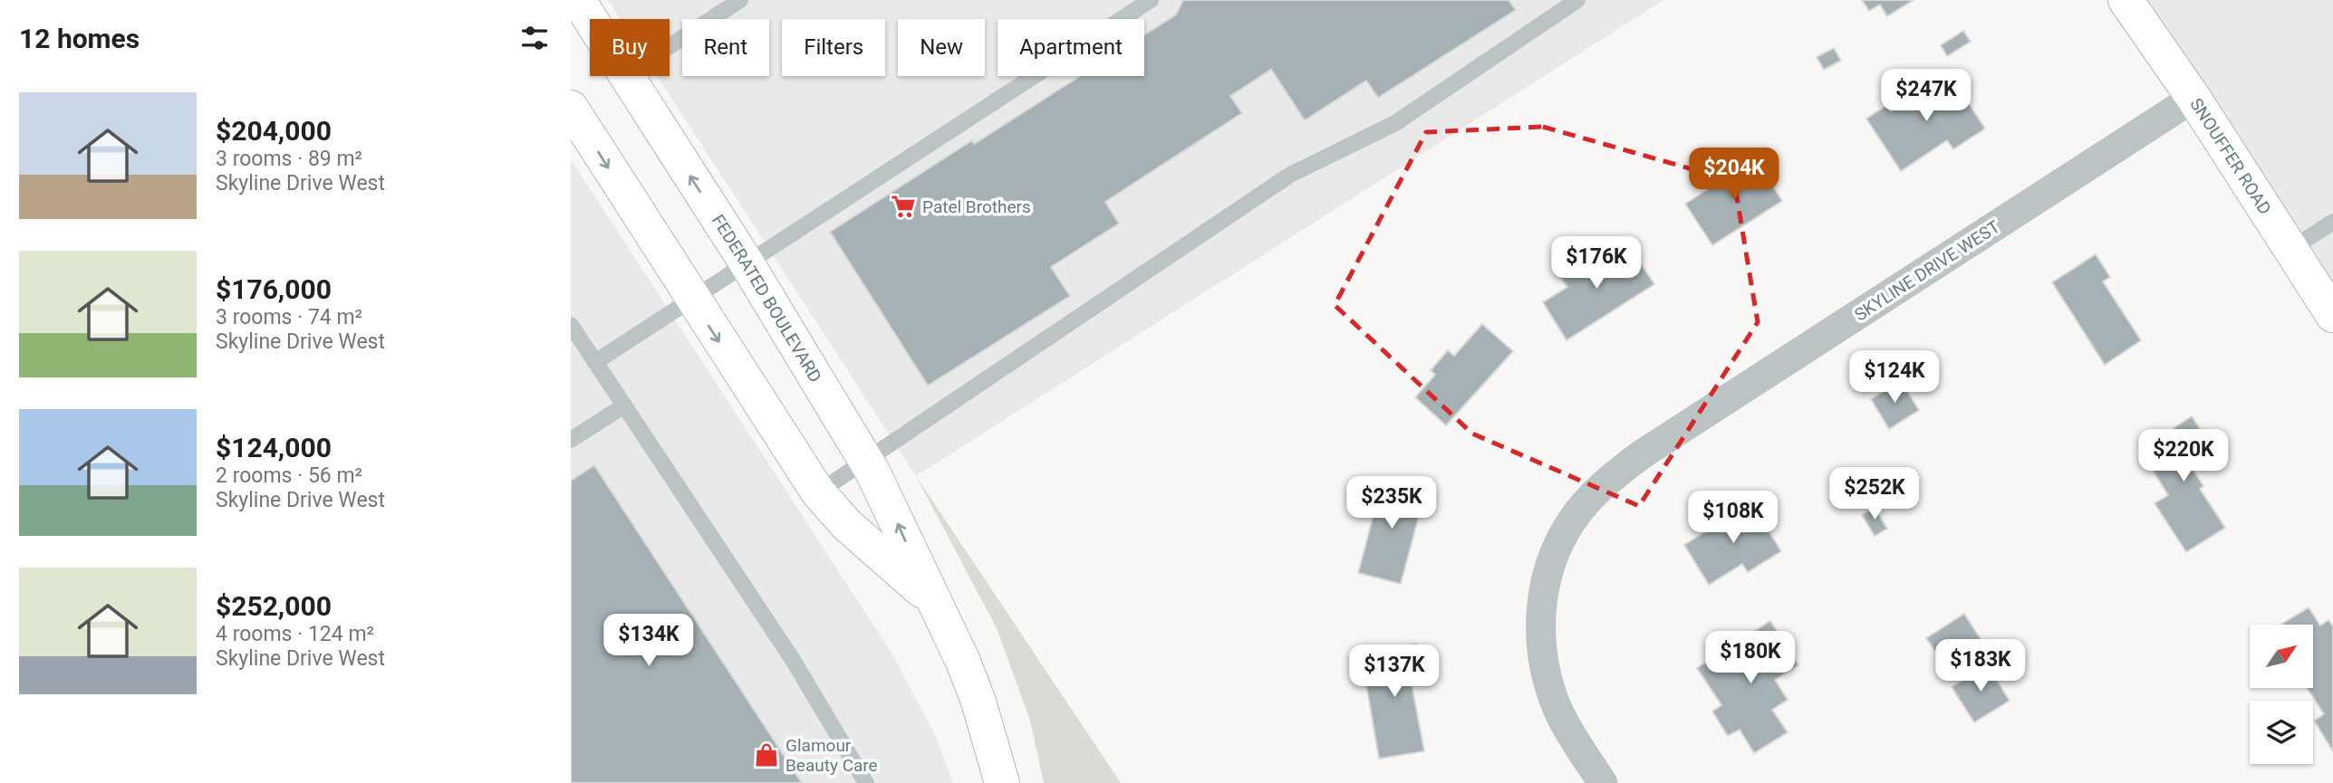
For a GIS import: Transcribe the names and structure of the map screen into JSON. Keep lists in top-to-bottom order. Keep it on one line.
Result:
{"streets":{"main road":["SNOUFFER ROAD","FEDERATED BOULEVARD"],"street":["SKYLINE DRIVE WEST"]},"crossings":[["SNOUFFER ROAD","SKYLINE DRIVE WEST"]],"places":{"supermarket":["Patel Brothers"],"shop":["Glamour Beauty Care"]},"north":"top right","page":{"heading":"12 homes","chip":["Buy","Rent","Filters","New","Apartment"],"price":["$247K","$204K","$176K","$124K","$220K","$252K","$235K","$108K","$134K","$180K","$183K","$137K"],"list":[{"name":"$204,000","note":"3 rooms · 89 m² · Skyline Drive West"},{"name":"$176,000","note":"3 rooms · 74 m² · Skyline Drive West"},{"name":"$124,000","note":"2 rooms · 56 m² · Skyline Drive West"},{"name":"$252,000","note":"4 rooms · 124 m² · Skyline Drive West"}]}}
